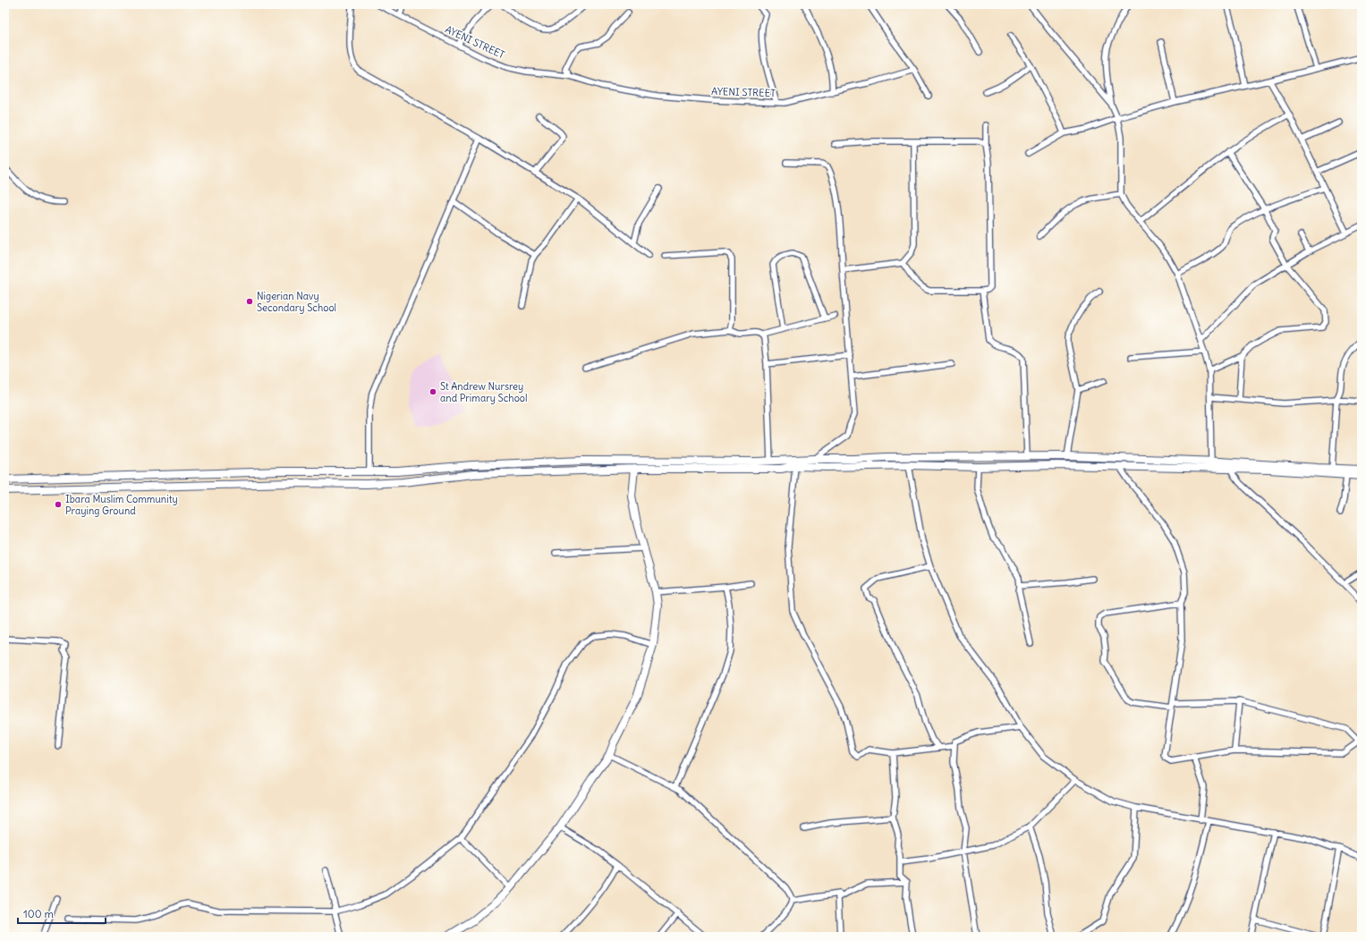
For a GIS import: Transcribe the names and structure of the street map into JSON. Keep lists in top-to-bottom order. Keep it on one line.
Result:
{"streets":{"street":["AYENI STREET"]},"places":["Nigerian Navy Secondary School","St Andrew Nursrey and Primary School","Ibara Muslim Community Praying Ground"],"scale_bar":"100 m"}
